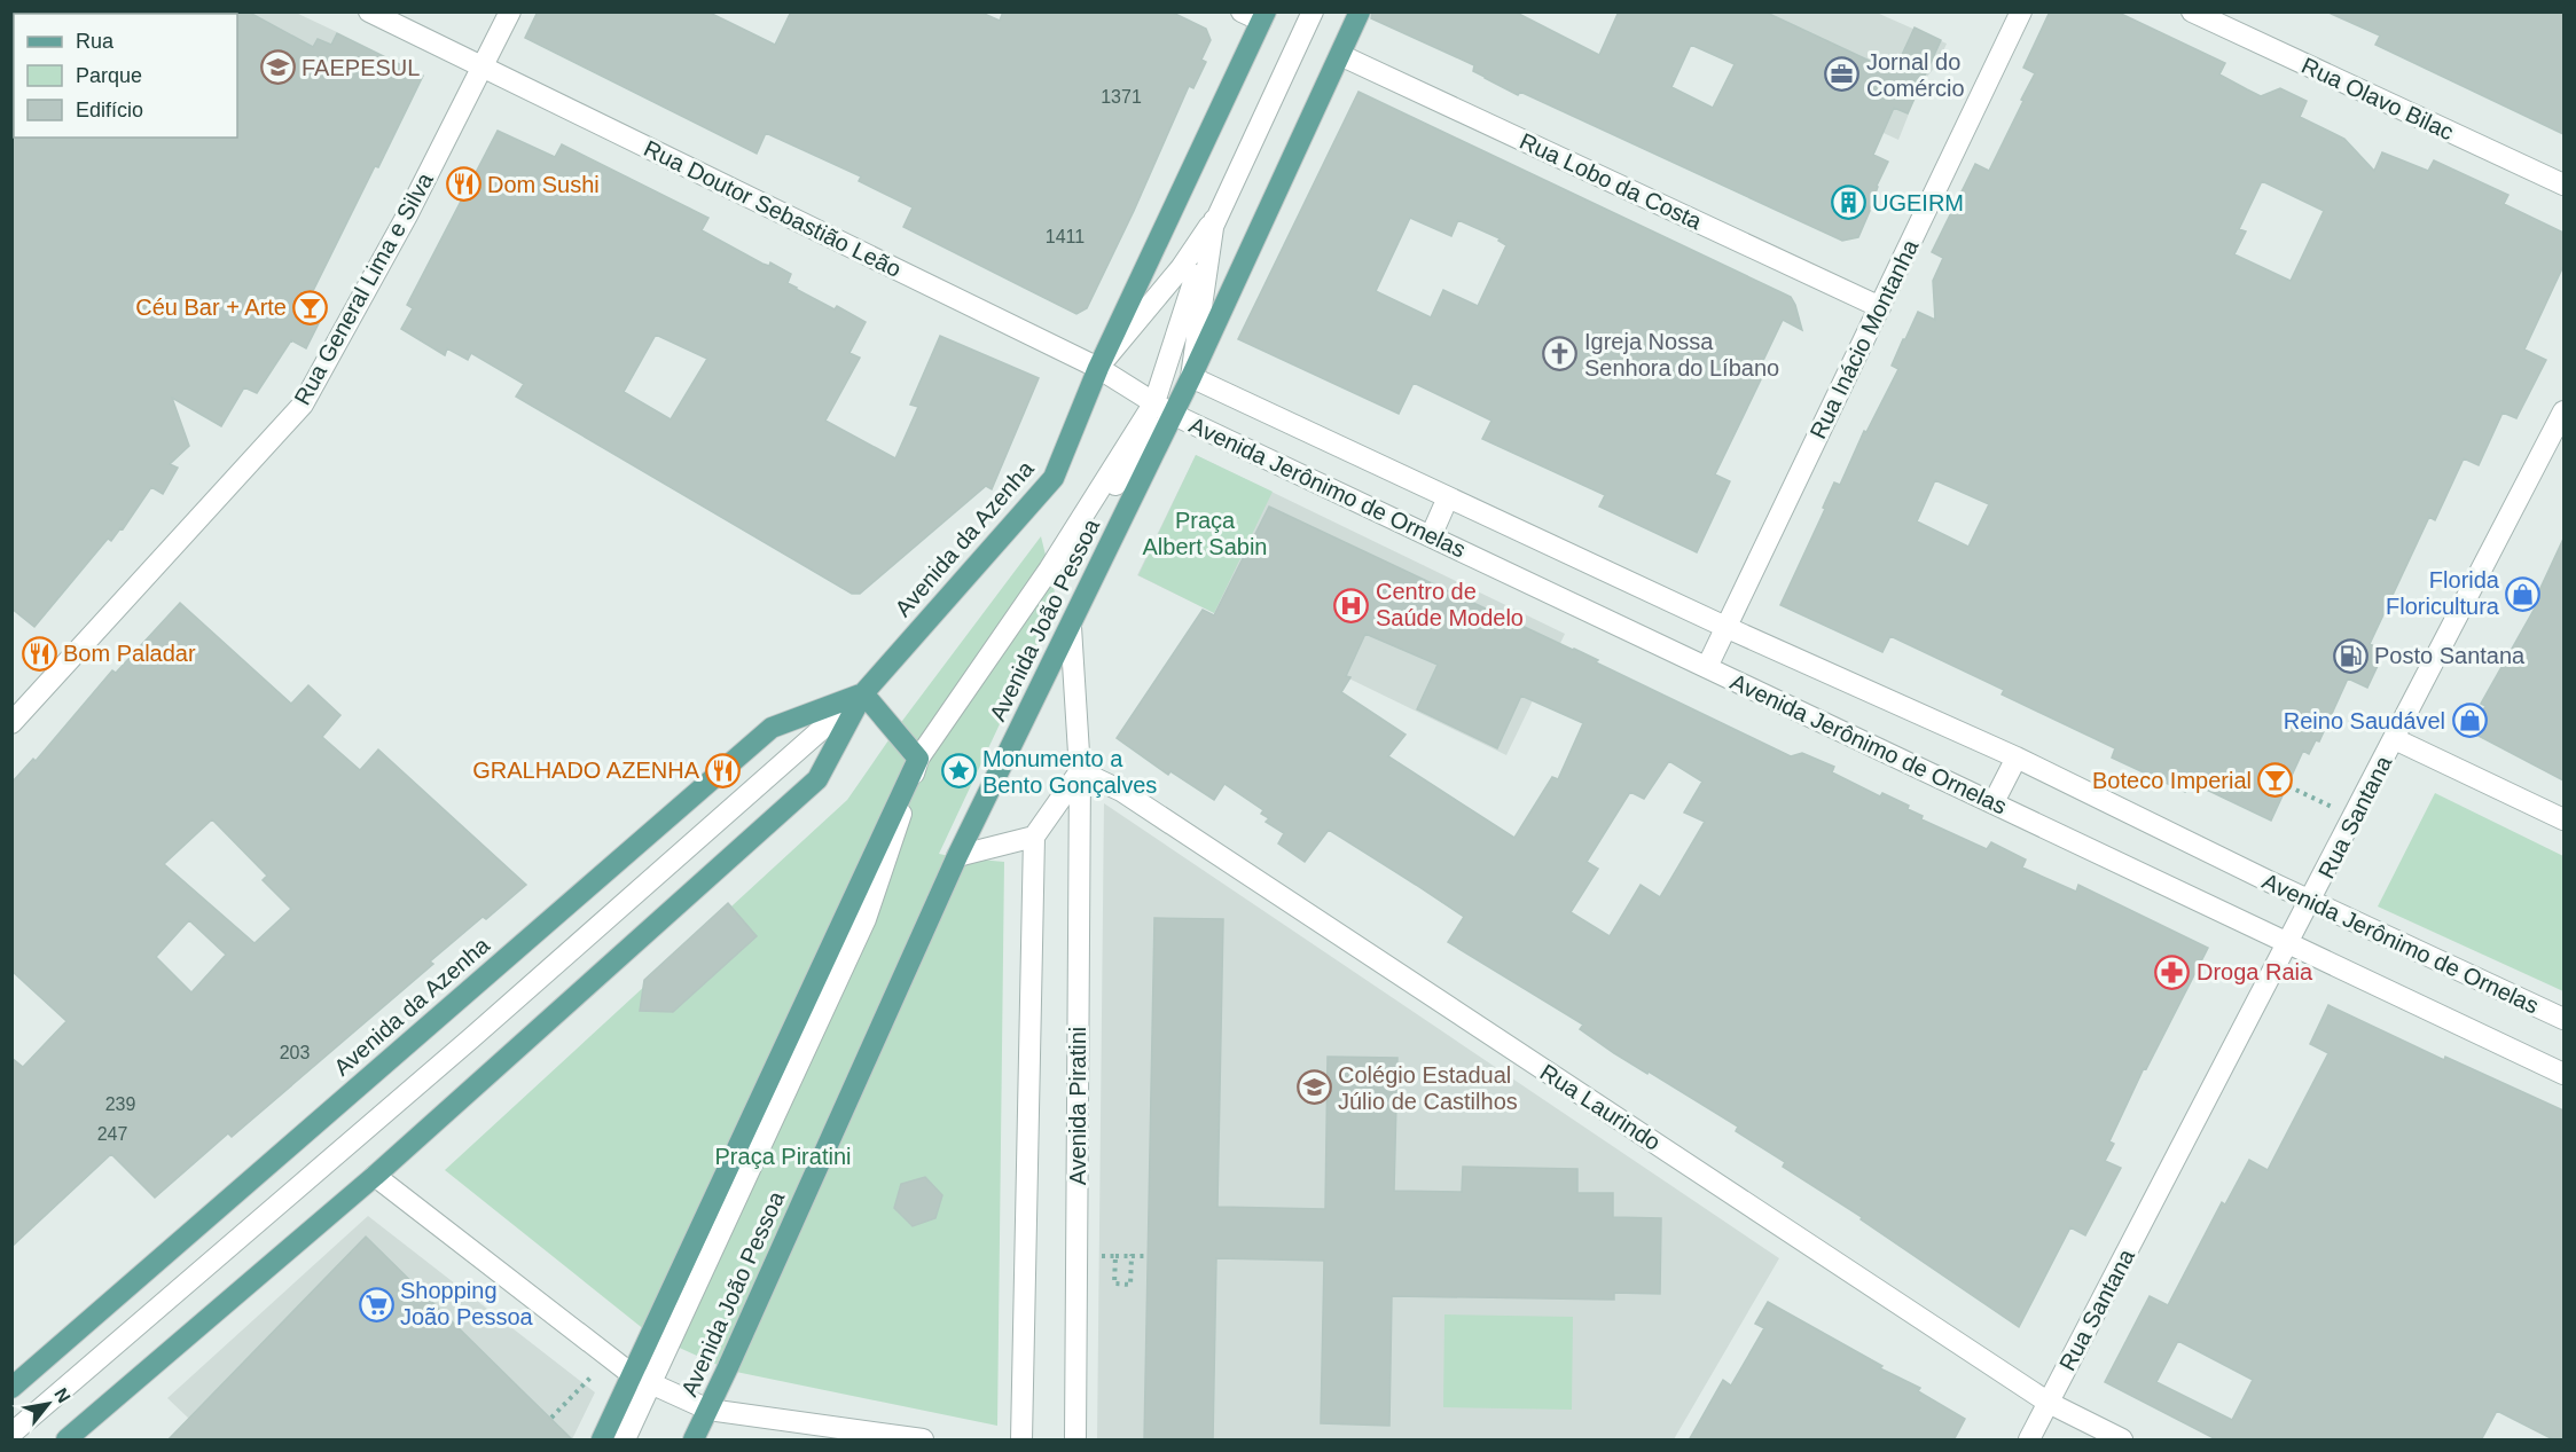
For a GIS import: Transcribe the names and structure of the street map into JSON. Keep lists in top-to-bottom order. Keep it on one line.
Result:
{"streets":{"main road":["Avenida da Azenha","Avenida João Pessoa"],"street":["Rua Olavo Bilac","Rua Lobo da Costa","Rua Doutor Sebastião Leão","Rua General Lima e Silva","Rua Inácio Montanha","Avenida Jerônimo de Ornelas","Rua Santana","Avenida Piratini","Rua Laurindo"]},"crossings":[["Rua Lobo da Costa","Rua Inácio Montanha"],["Rua Lobo da Costa","Avenida João Pessoa"],["Rua Doutor Sebastião Leão","Rua General Lima e Silva"],["Rua Doutor Sebastião Leão","Avenida Jerônimo de Ornelas"],["Rua Doutor Sebastião Leão","Avenida da Azenha"],["Rua Doutor Sebastião Leão","Avenida João Pessoa"],["Rua Inácio Montanha","Avenida Jerônimo de Ornelas"],["Avenida Jerônimo de Ornelas","Avenida João Pessoa"],["Avenida Jerônimo de Ornelas","Rua Santana"],["Avenida João Pessoa","Avenida Piratini"],["Rua Santana","Rua Laurindo"],["Avenida Piratini","Rua Laurindo"]],"parks":["Praça Albert Sabin","Praça Piratini"],"places":{"school or university":["FAEPESUL","Colégio Estadual Júlio de Castilhos"],"office":["Jornal do Comércio"],"restaurant":["Dom Sushi","Bom Paladar","GRALHADO AZENHA"],"building":["UGEIRM"],"bar":["Céu Bar + Arte","Boteco Imperial"],"church":["Igreja Nossa Senhora do Líbano"],"shop":["Florida Floricultura","Reino Saudável"],"hospital":["Centro de Saúde Modelo"],"fuel station":["Posto Santana"],"place":["Monumento a Bento Gonçalves"],"pharmacy":["Droga Raia"],"supermarket":["Shopping João Pessoa"]},"house_numbers":["1371","1411","203","239","247"],"legend":["Rua","Parque","Edifício"],"north":"top right"}
